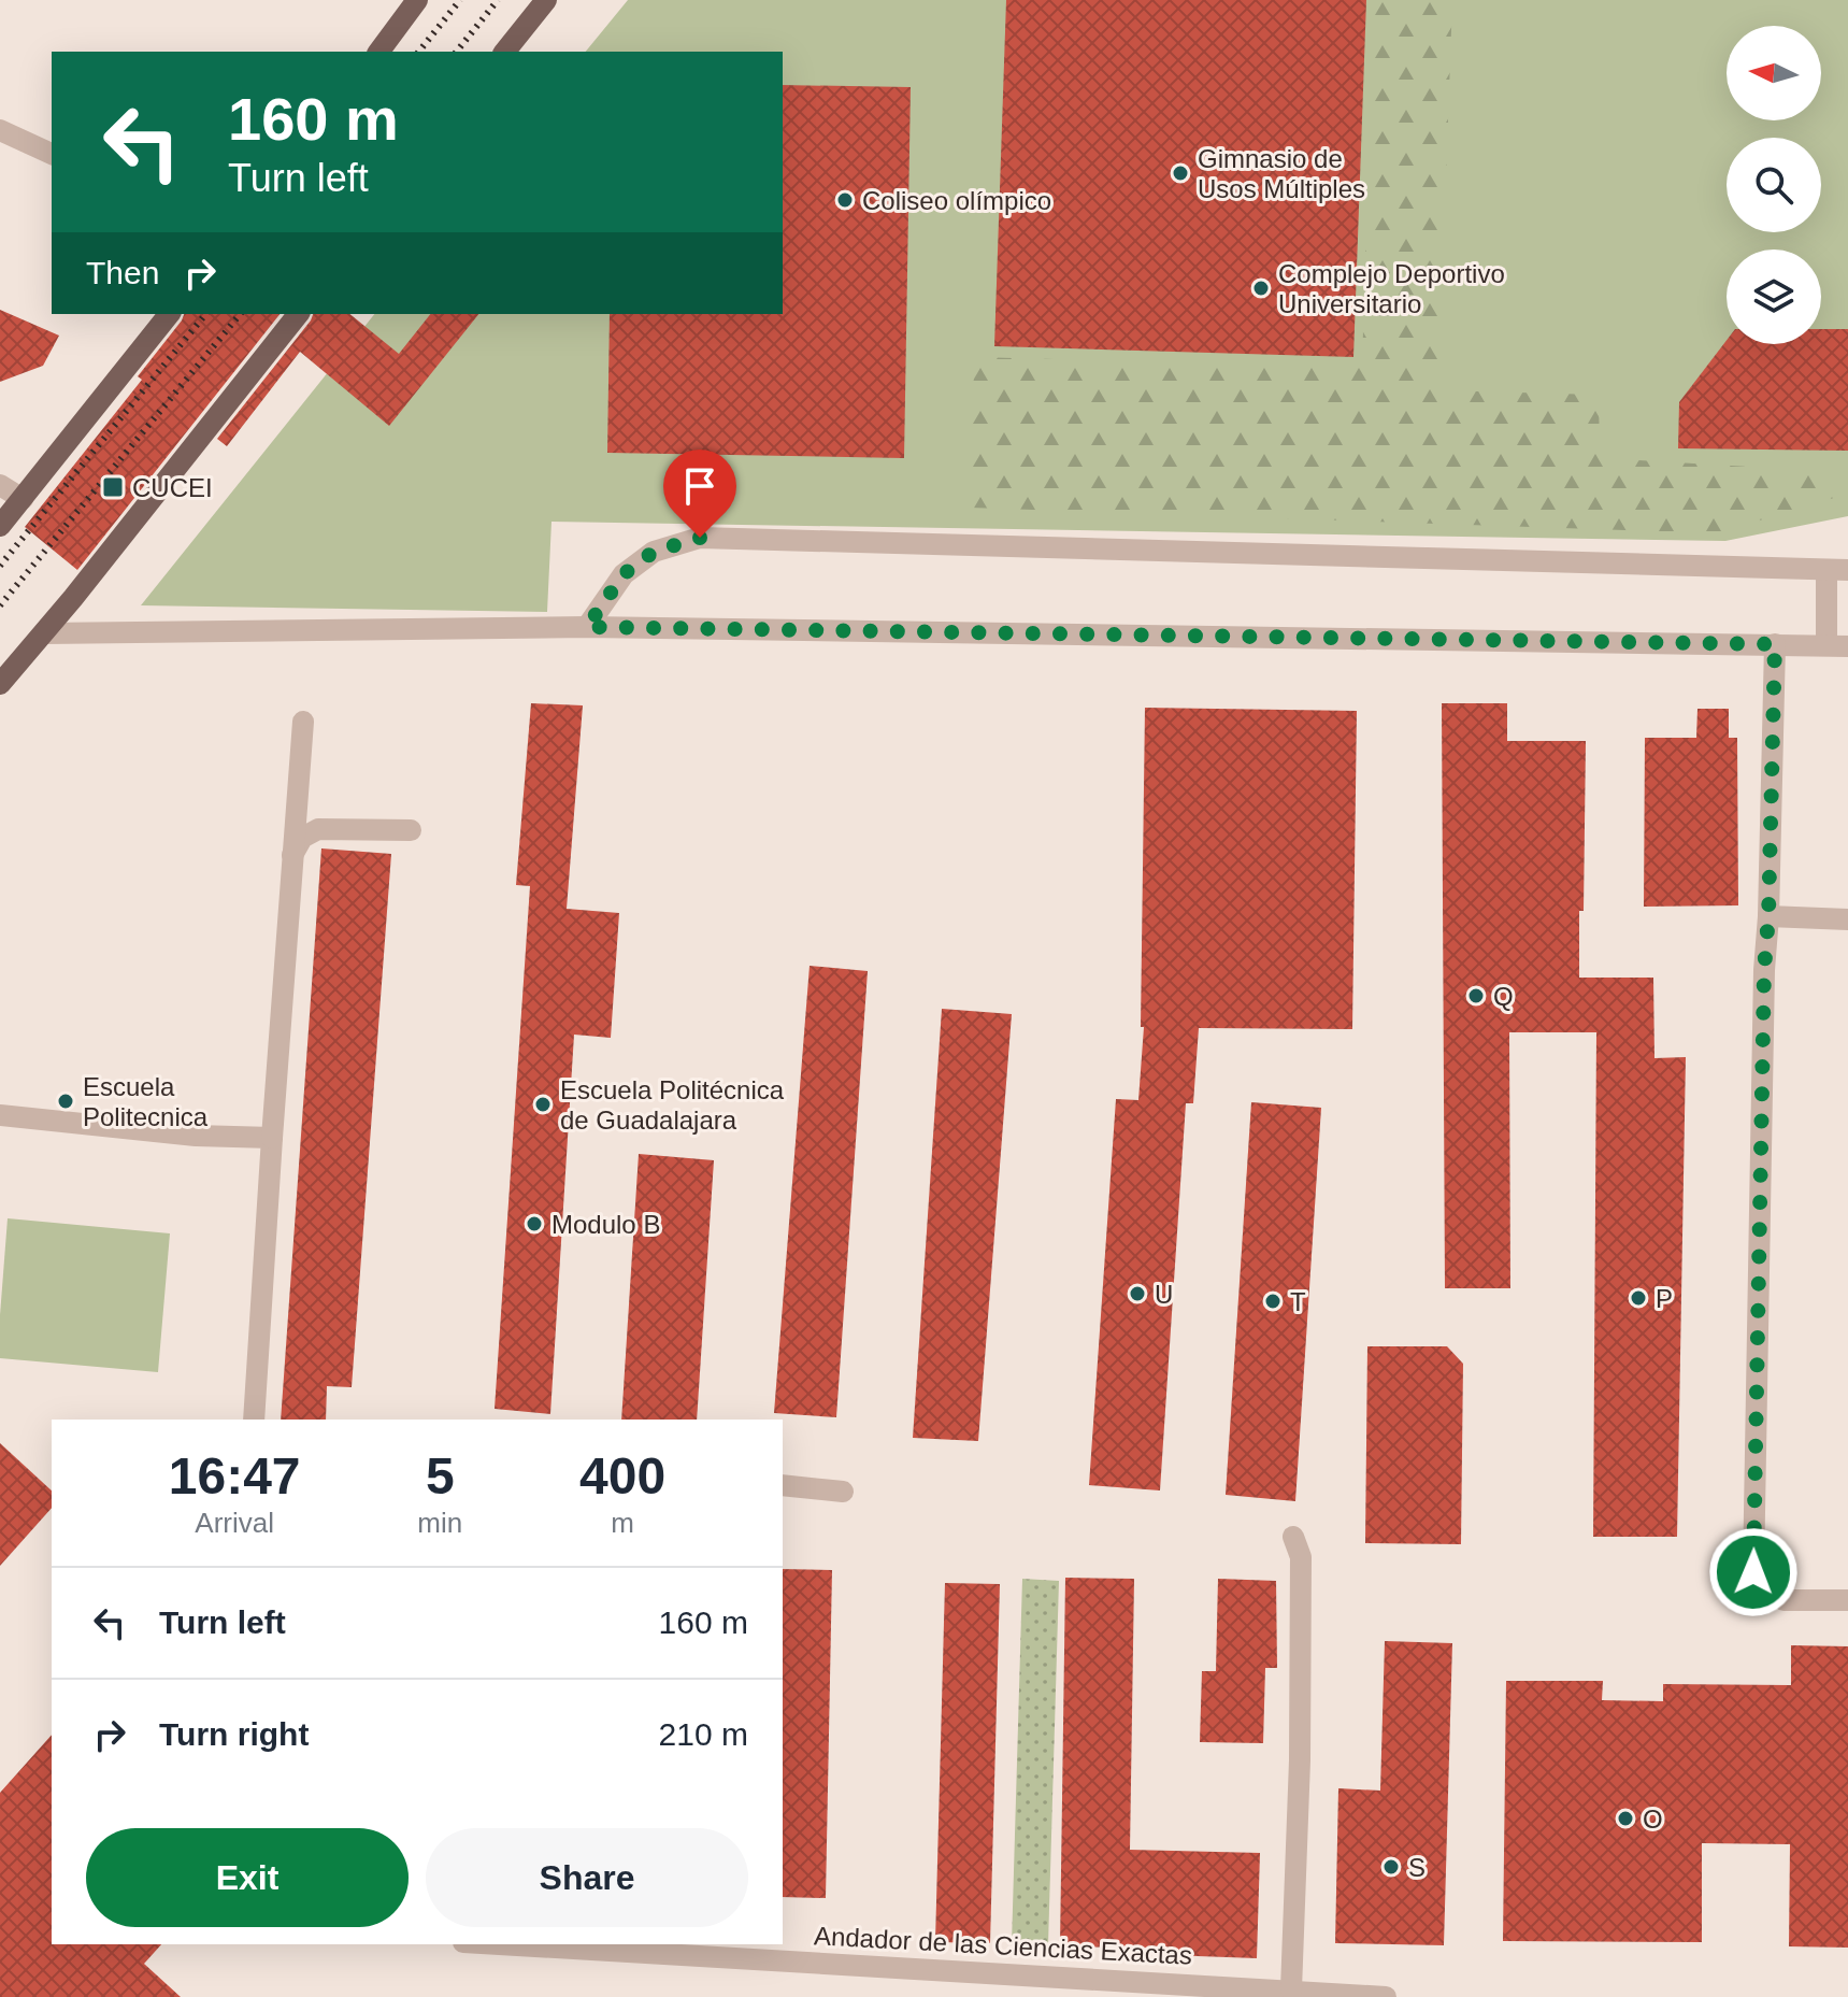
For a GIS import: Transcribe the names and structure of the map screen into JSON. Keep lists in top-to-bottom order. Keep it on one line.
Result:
{"streets":{"street":["Andador de las Ciencias Exactas"]},"places":{"other":["Gimnasio de Usos Múltiples","Coliseo olímpico","Complejo Deportivo Universitario","Q","Escuela Politecnica","Escuela Politécnica de Guadalajara","Modulo B","U","P","T","O","S"],"transit":["CUCEI"]},"north":"left","page":{"turn":["160 m","Turn left"],"then":"Then","eta":["16:47","Arrival","5","min","400","m"],"list":[{"name":"Turn left","value":"160 m"},{"name":"Turn right","value":"210 m"}],"buttons":["Exit","Share"]}}
